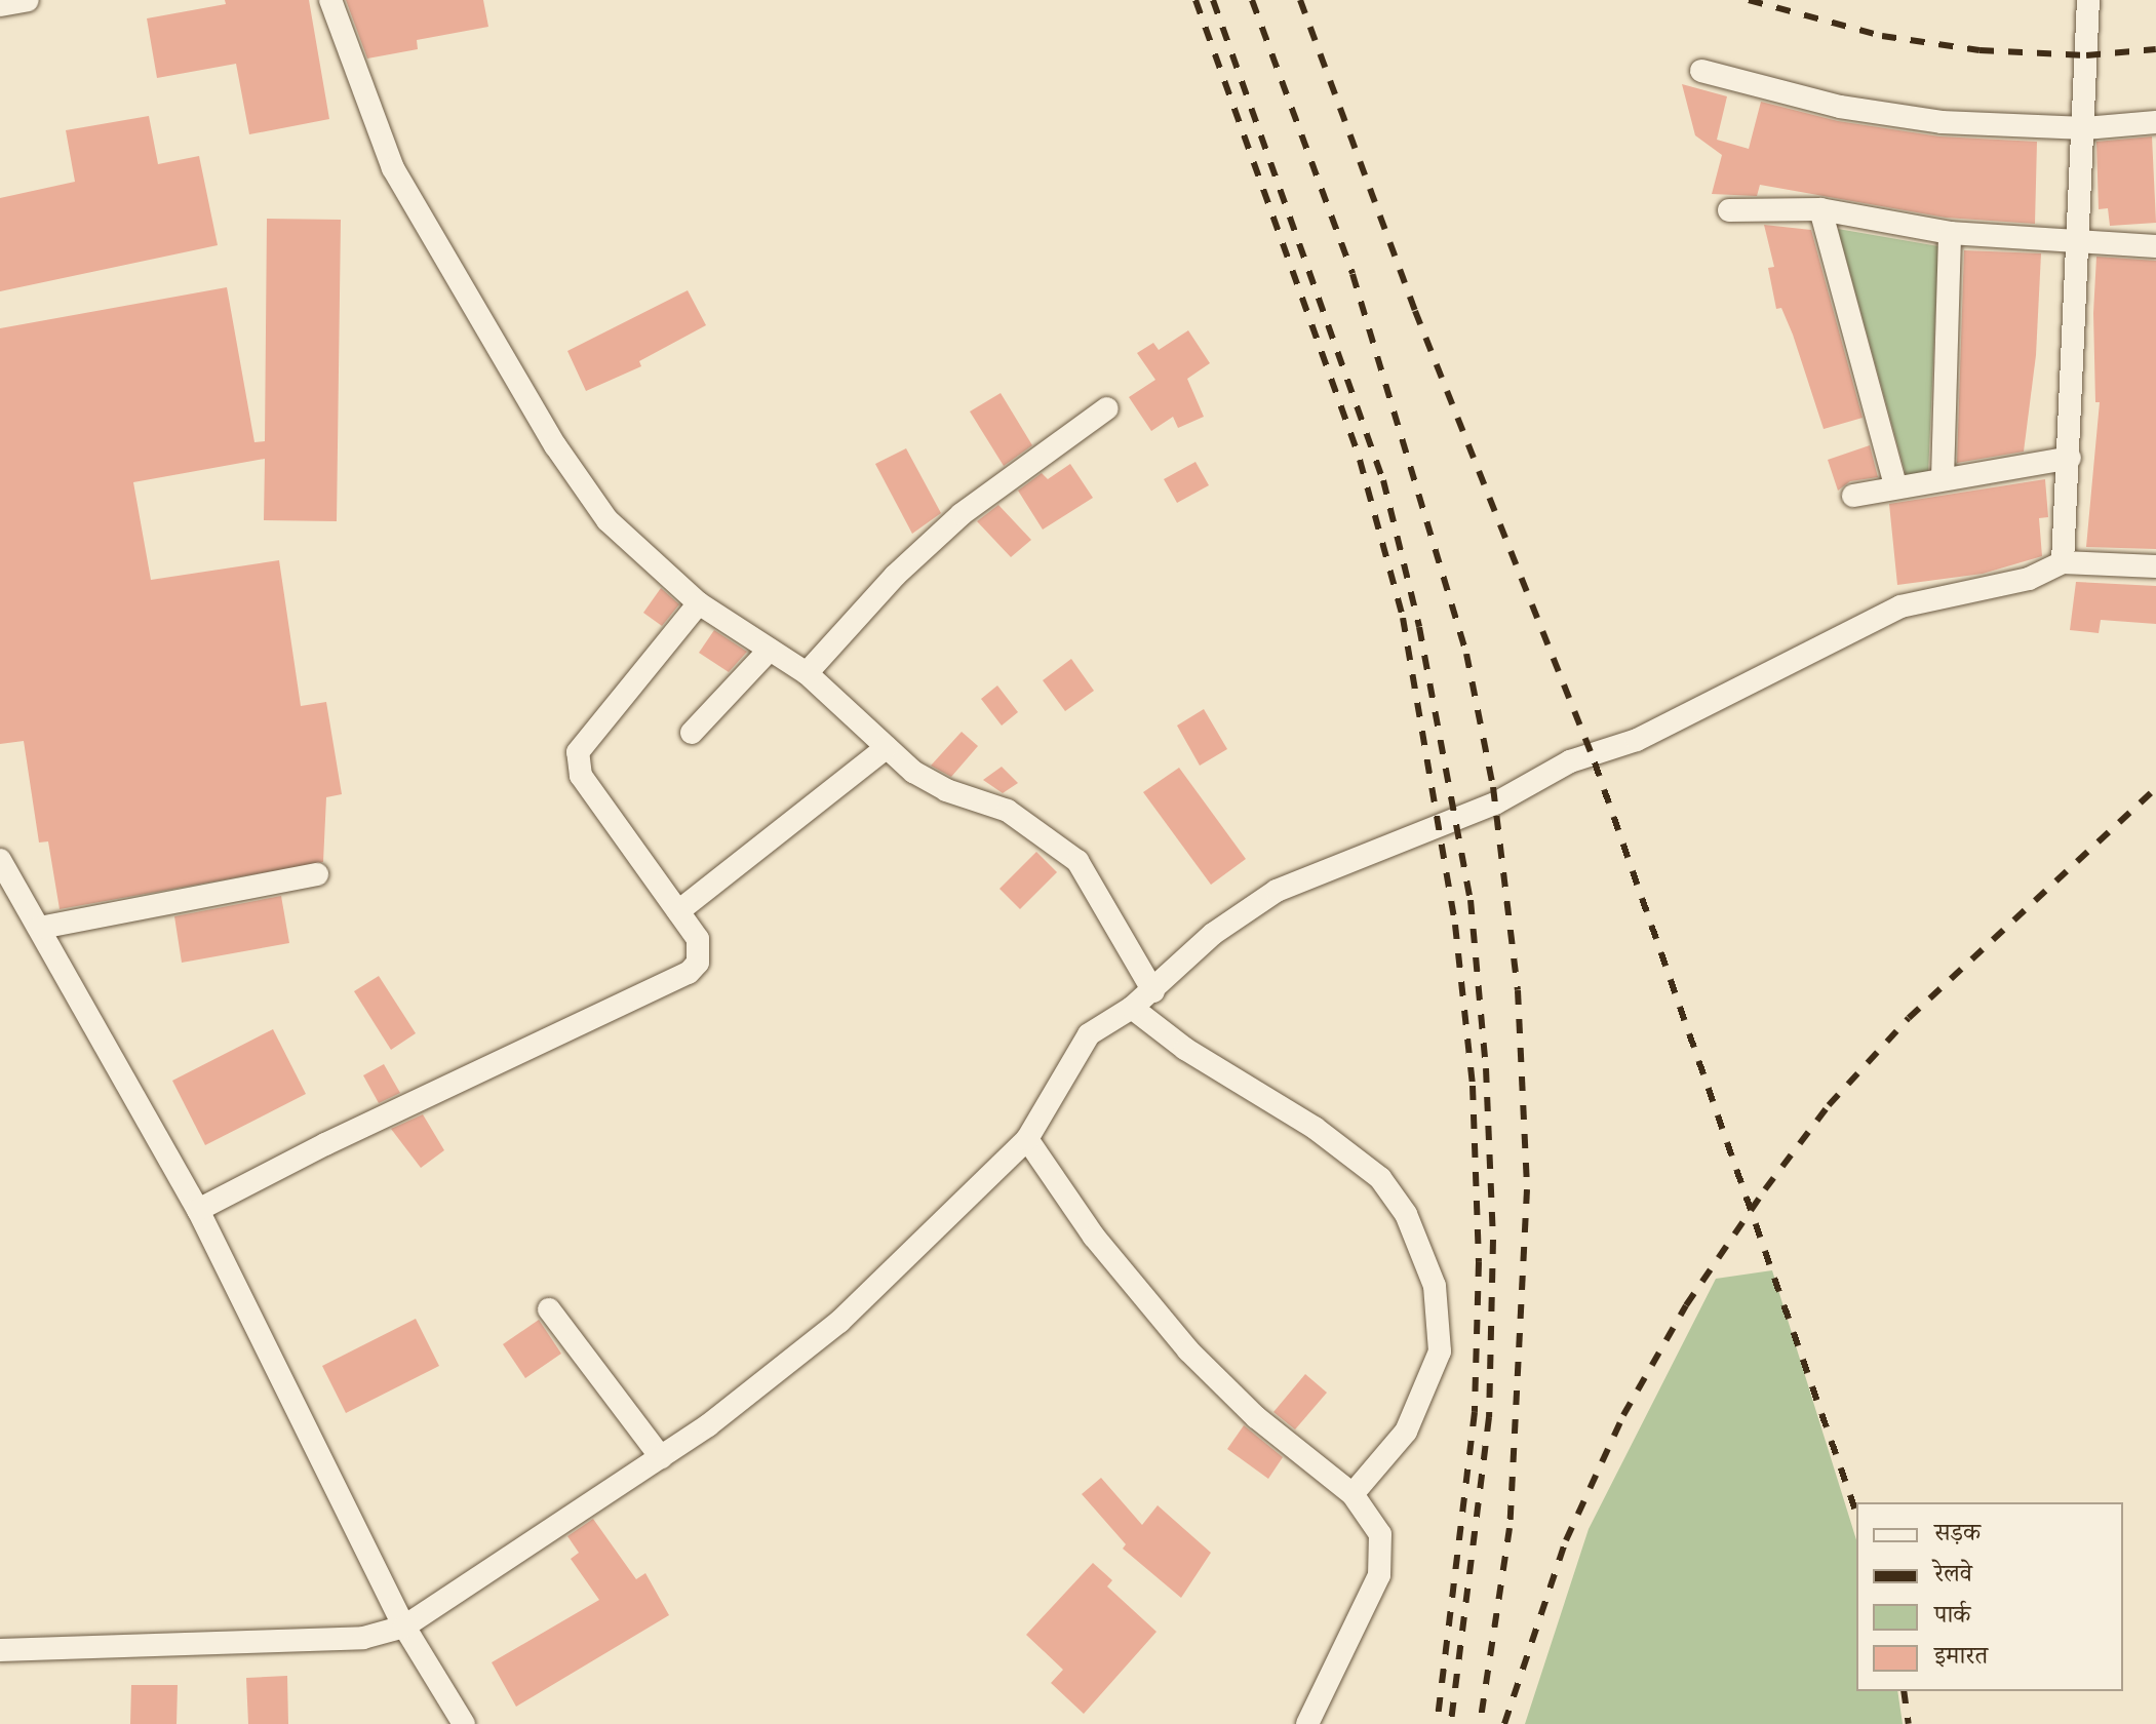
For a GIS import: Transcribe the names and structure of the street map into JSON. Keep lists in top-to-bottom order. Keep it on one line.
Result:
{"legend":["सड़क","रेलवे","पार्क","इमारत"]}
